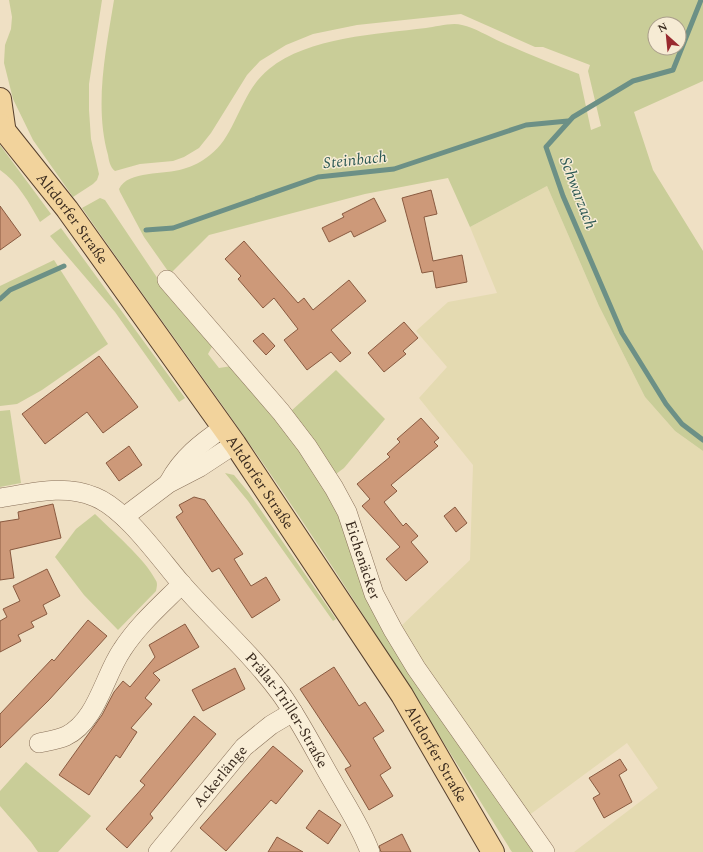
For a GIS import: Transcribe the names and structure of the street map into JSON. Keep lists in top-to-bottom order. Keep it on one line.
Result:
{"streets":{"main road":["Altdorfer Straße"],"street":["Eichenäcker","Prälat-Triller-Straße","Ackerlänge"]},"crossings":[["Prälat-Triller-Straße","Ackerlänge"]],"water":["Steinbach","Schwarzach"],"north":"top left"}
